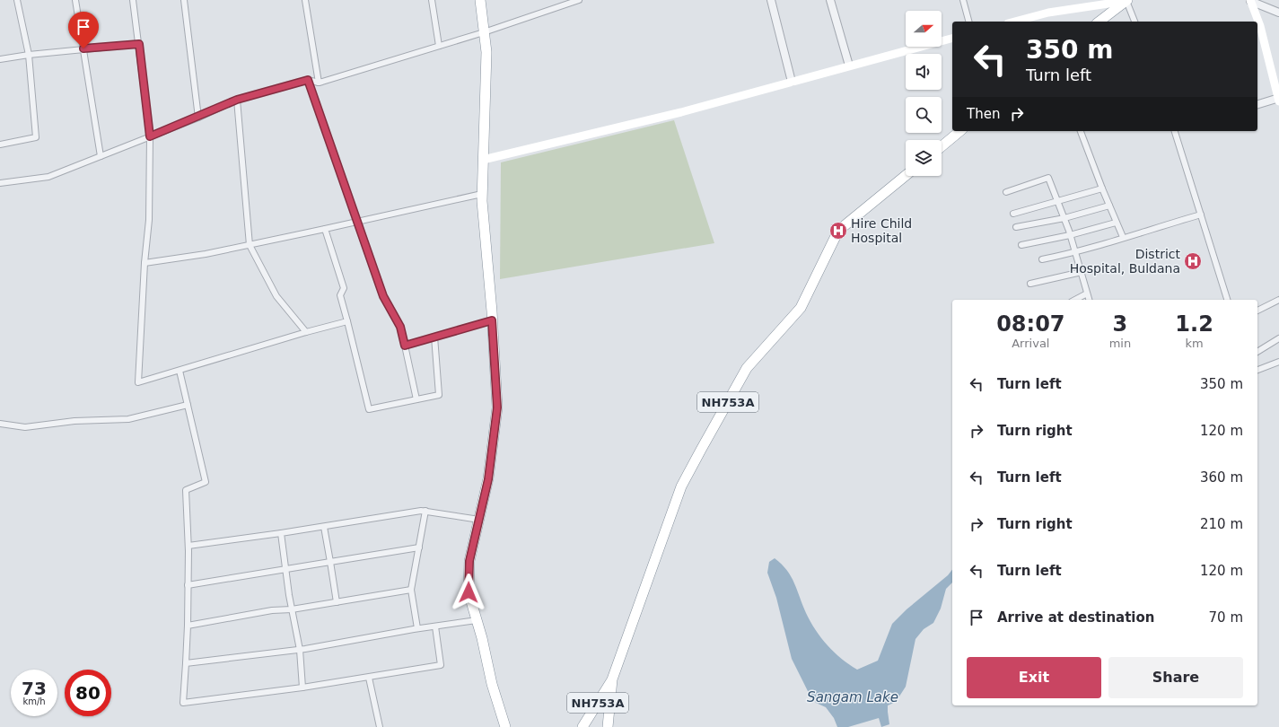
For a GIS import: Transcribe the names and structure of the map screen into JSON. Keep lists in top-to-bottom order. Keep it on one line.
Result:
{"streets":{"highway":["NH753A"]},"water":["Sangam Lake"],"places":{"hospital":["Hire Child Hospital","District Hospital, Buldana"]},"north":"right","page":{"turn":["350 m","Turn left"],"then":"Then","eta":["08:07","Arrival","3","min","1.2","km"],"list":[{"name":"Turn left","value":"350 m"},{"name":"Turn right","value":"120 m"},{"name":"Turn left","value":"360 m"},{"name":"Turn right","value":"210 m"},{"name":"Turn left","value":"120 m"},{"name":"Arrive at destination","value":"70 m"}],"buttons":["Exit","Share"],"speed":"73 km/h","limit":"80"}}
